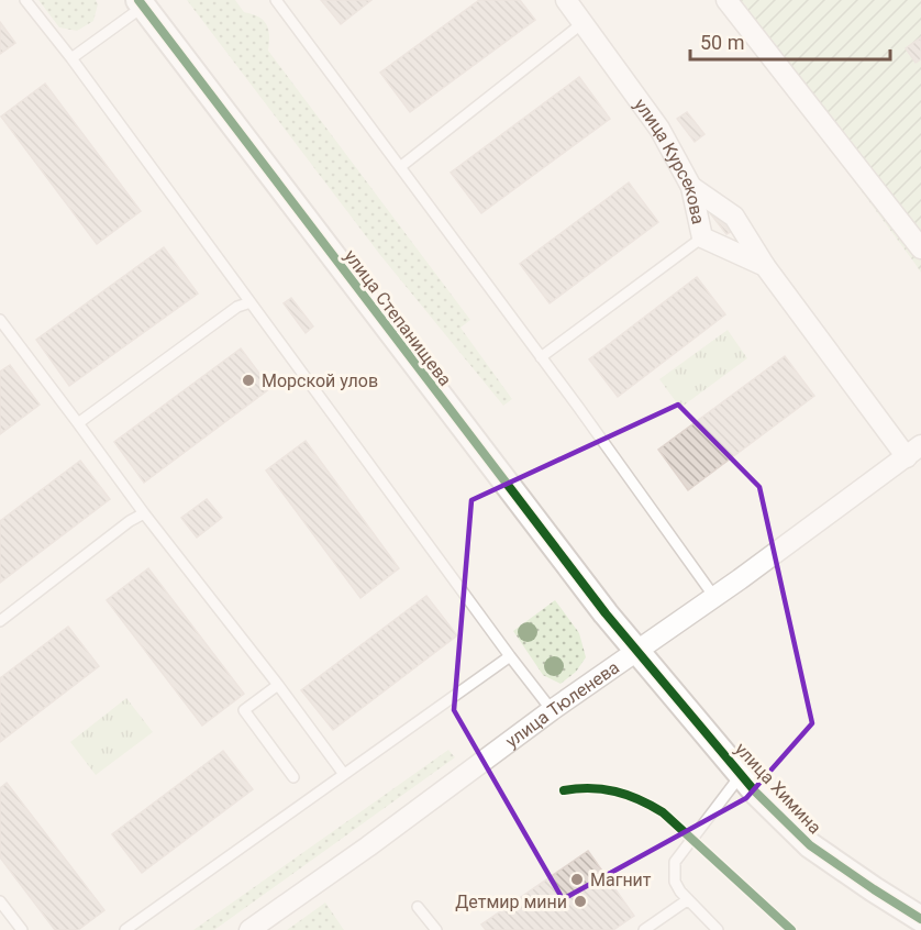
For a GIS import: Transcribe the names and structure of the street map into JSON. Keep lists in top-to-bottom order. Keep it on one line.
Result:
{"streets":{"street":["улица Курсекова","улица Степанищева","улица Тюленева","улица Химина"]},"crossings":[["улица Курсекова","улица Тюленева"],["улица Степанищева","улица Тюленева"],["улица Степанищева","улица Химина"],["улица Тюленева","улица Химина"]],"places":["Морской улов","Магнит","Детмир мини"],"scale_bar":"50 m"}
